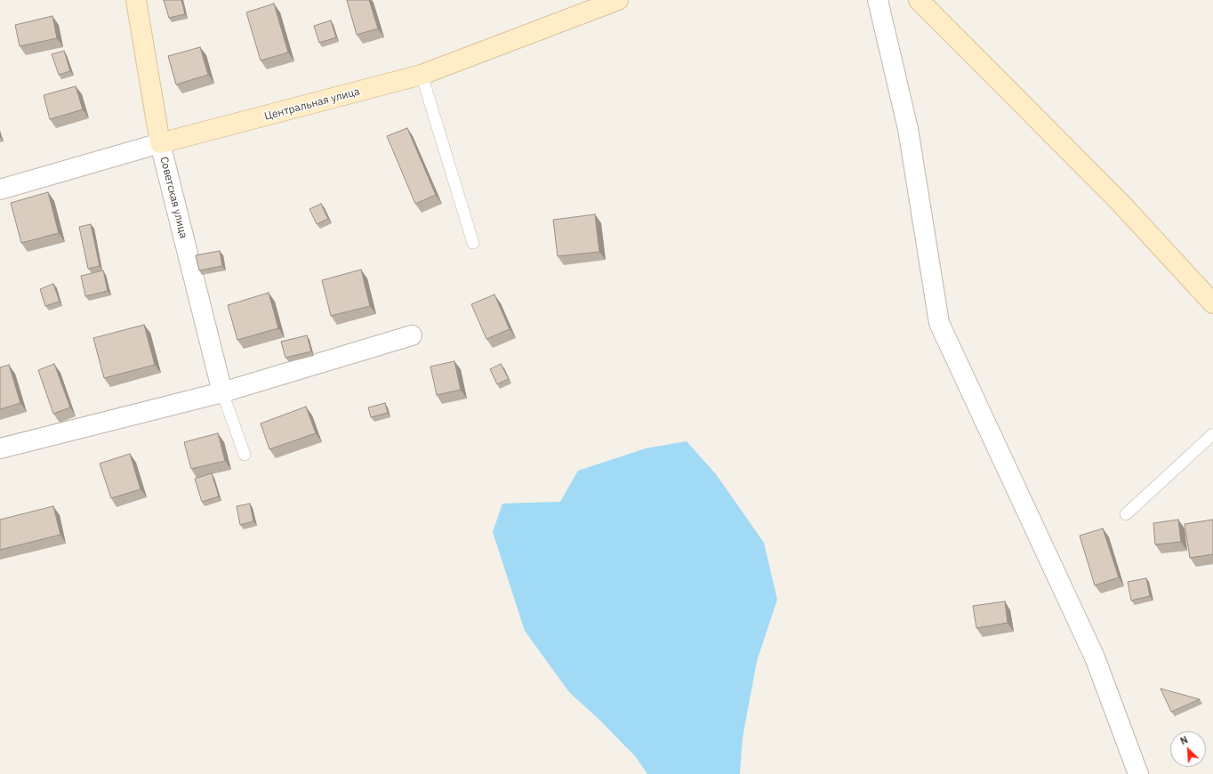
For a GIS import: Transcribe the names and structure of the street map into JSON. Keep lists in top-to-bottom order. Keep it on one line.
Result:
{"streets":{"street":["Центральная улица","Советская улица"]},"crossings":[["Центральная улица","Советская улица"]],"north":"top left"}
